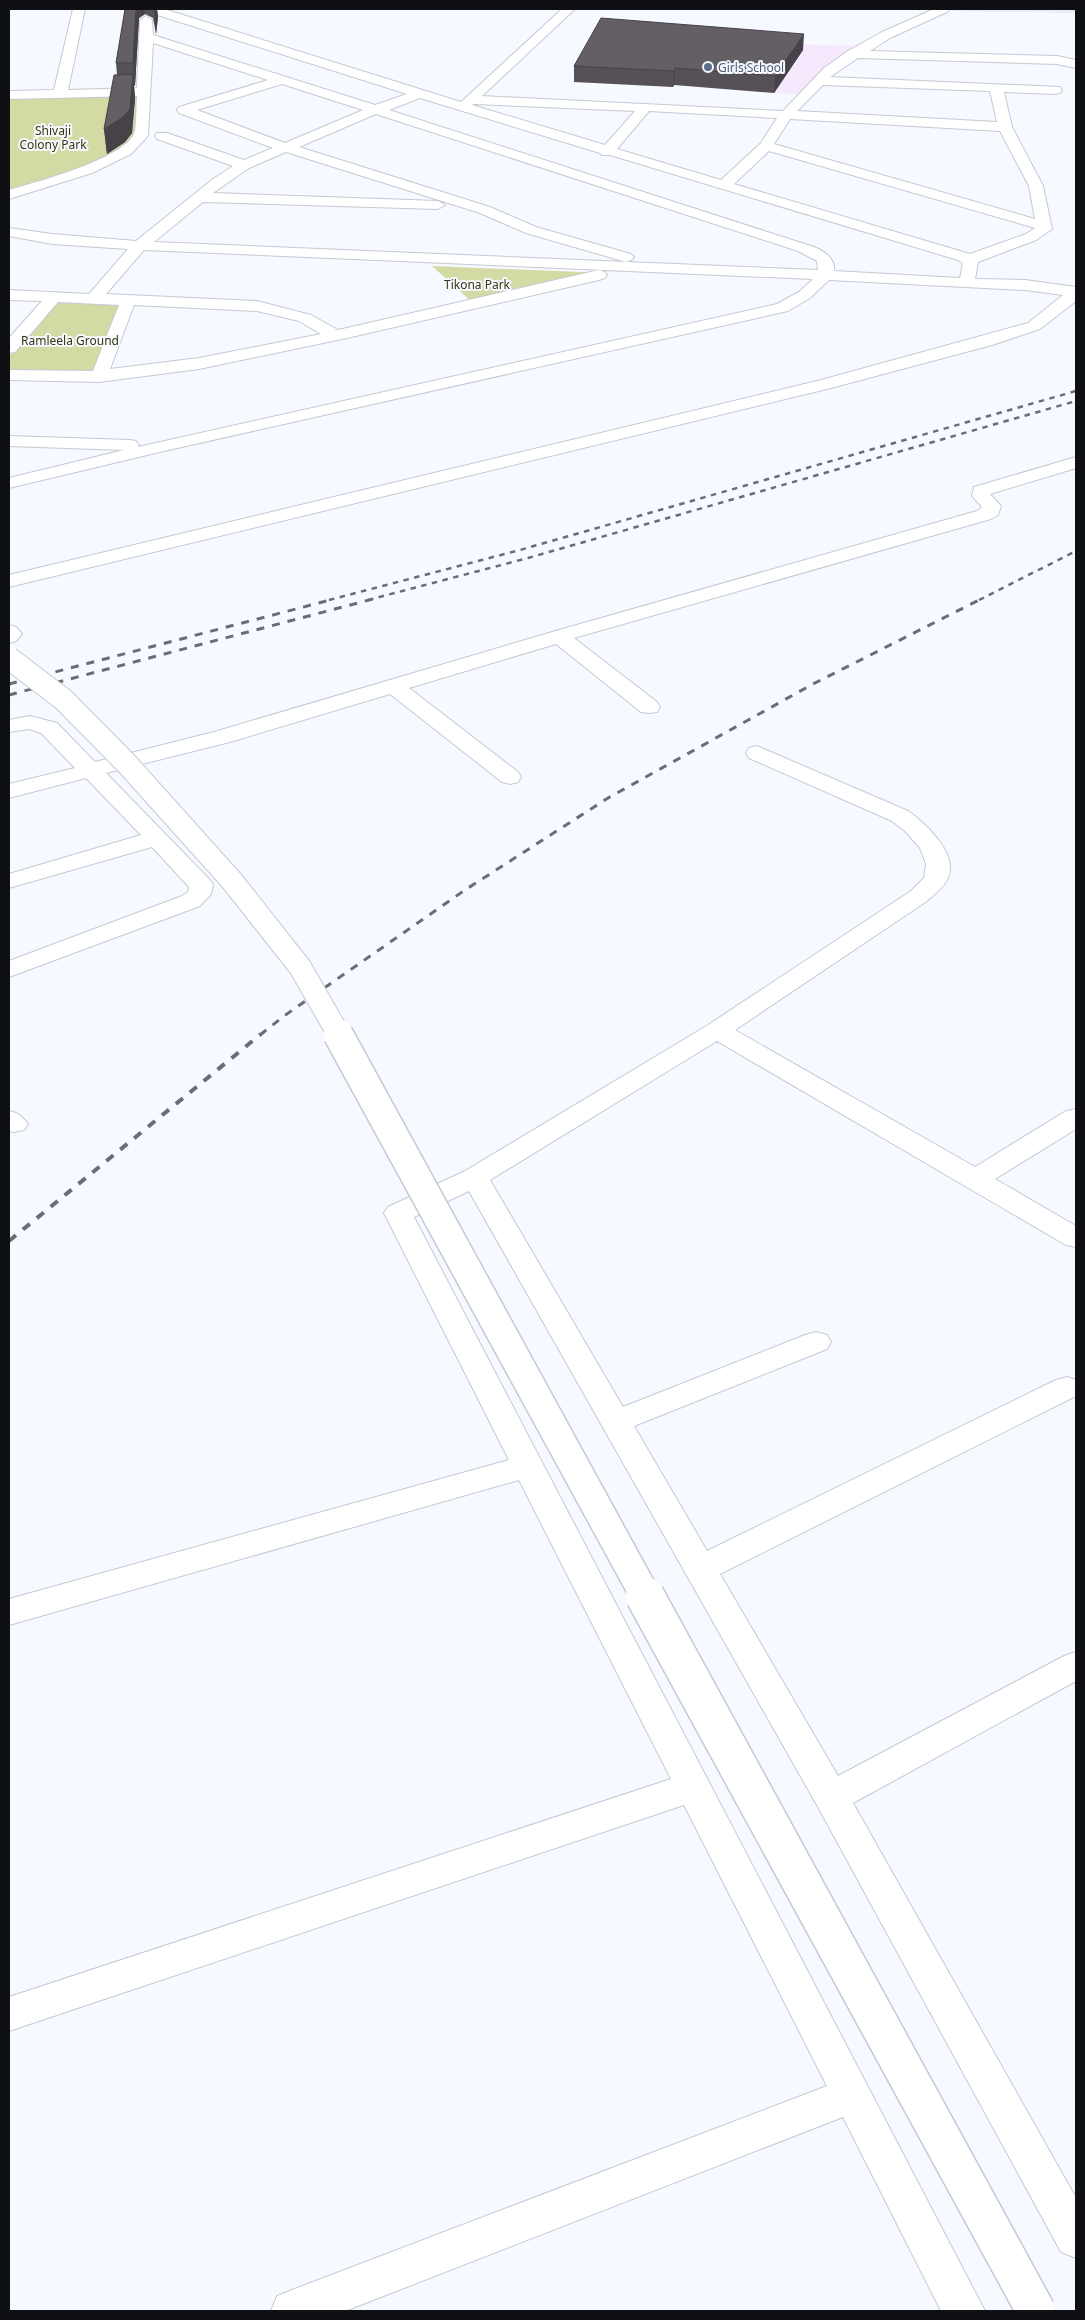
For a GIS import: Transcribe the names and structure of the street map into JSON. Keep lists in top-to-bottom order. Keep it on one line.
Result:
{"parks":["Shivaji Colony Park","Tikona Park","Ramleela Ground"],"places":["Girls School"]}
